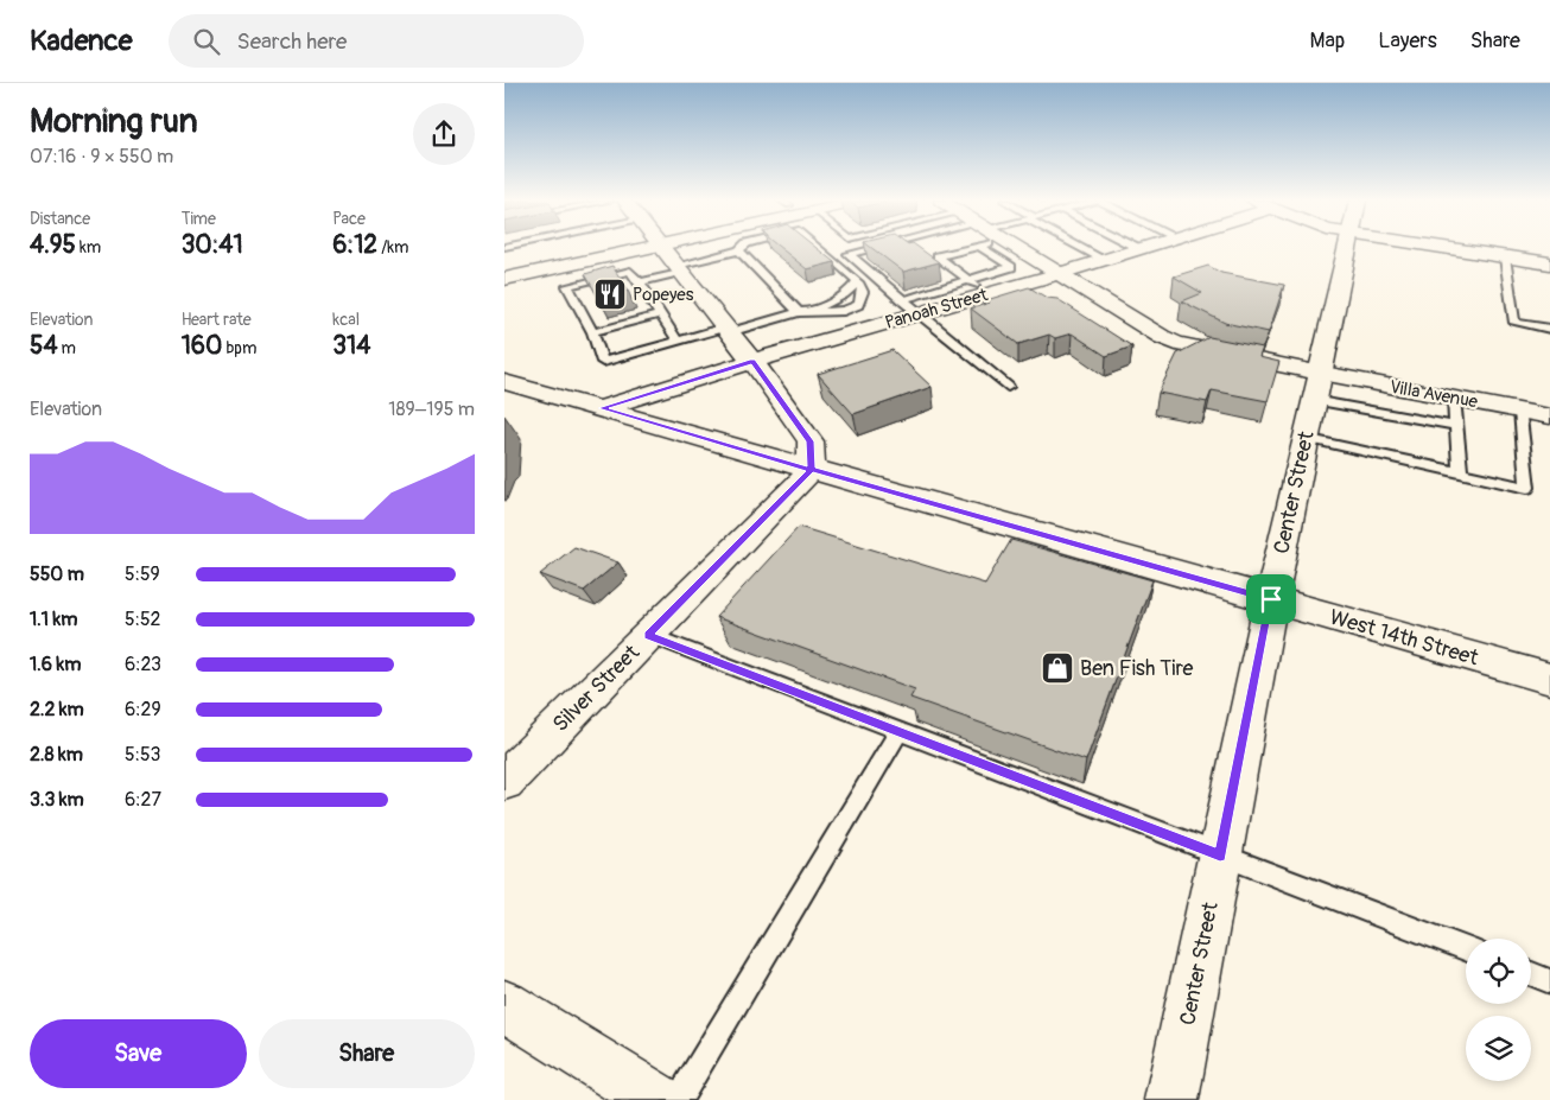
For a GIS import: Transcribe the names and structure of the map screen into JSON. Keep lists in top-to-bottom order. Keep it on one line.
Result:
{"streets":{"street":["Panoah Street","Villa Avenue","Center Street","West 14th Street","Silver Street"]},"crossings":[["Panoah Street","Villa Avenue"],["Panoah Street","West 14th Street"],["Villa Avenue","Center Street"],["Center Street","West 14th Street"],["West 14th Street","Silver Street"]],"places":{"restaurant":["Popeyes"],"shop":["Ben Fish Tire"]},"page":{"header":"Kadence","search":"Search here","nav":["Map","Layers","Share"],"heading":["Morning run","07:16 · 9 × 550 m"],"stats":[["Distance","4.95 km"],["Time","30:41"],["Pace","6:12 /km"],["Elevation","54 m"],["Heart rate","160 bpm"],["kcal","314"]],"chart":["Elevation","189–195 m"],"list":[{"name":"550 m","note":"5:59"},{"name":"1.1 km","note":"5:52"},{"name":"1.6 km","note":"6:23"},{"name":"2.2 km","note":"6:29"},{"name":"2.8 km","note":"5:53"},{"name":"3.3 km","note":"6:27"}],"buttons":["Save","Share"]}}
